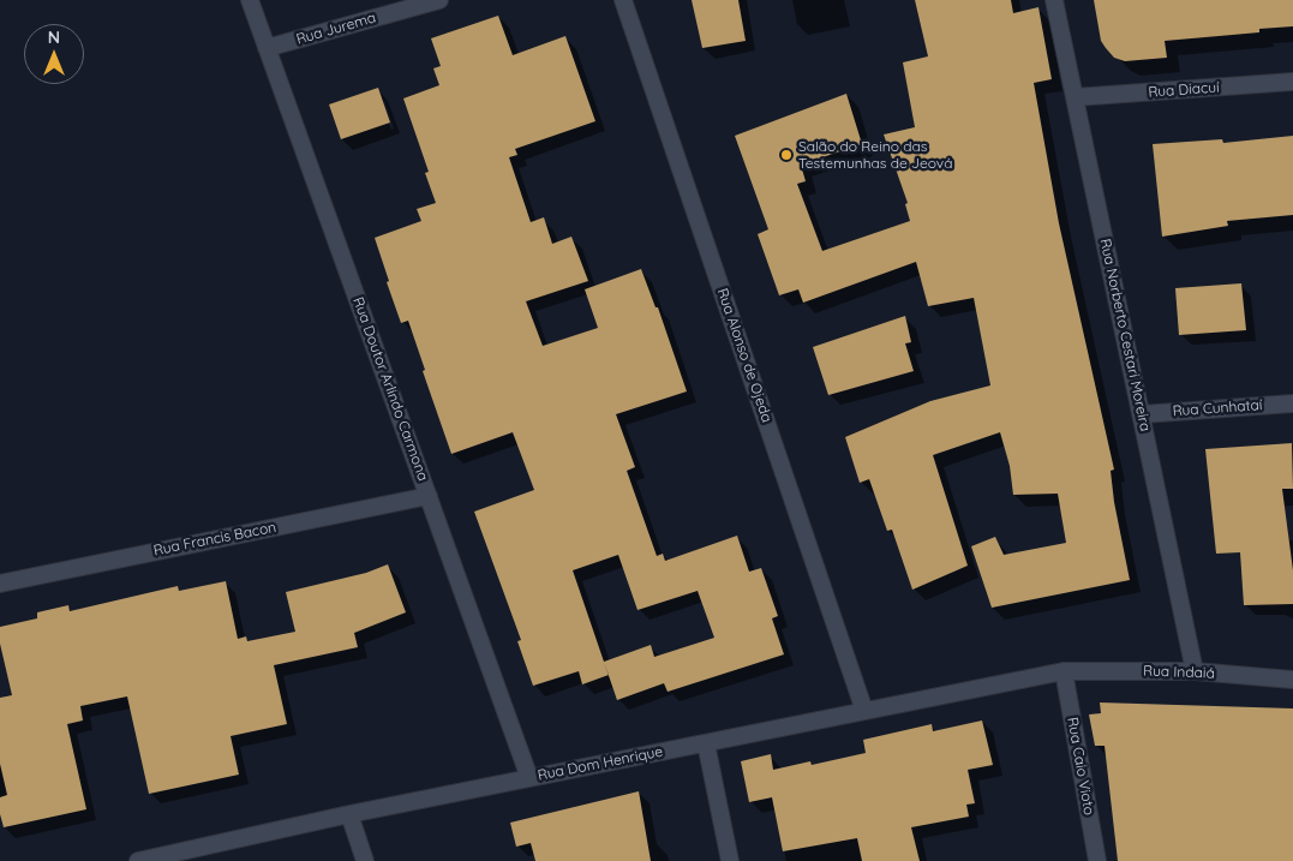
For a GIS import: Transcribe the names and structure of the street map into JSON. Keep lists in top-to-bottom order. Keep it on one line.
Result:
{"streets":{"street":["Rua Jurema","Rua Diacuí","Rua Norberto Cestari Moreira","Rua Alonso de Ojeda","Rua Doutor Arlindo Carmona","Rua Cunhataí","Rua Francis Bacon","Rua Indaiá","Rua Dom Henrique","Rua Caio Vioto"]},"crossings":[["Rua Jurema","Rua Doutor Arlindo Carmona"],["Rua Diacuí","Rua Norberto Cestari Moreira"],["Rua Norberto Cestari Moreira","Rua Cunhataí"],["Rua Norberto Cestari Moreira","Rua Indaiá"],["Rua Alonso de Ojeda","Rua Dom Henrique"],["Rua Doutor Arlindo Carmona","Rua Francis Bacon"],["Rua Doutor Arlindo Carmona","Rua Dom Henrique"],["Rua Indaiá","Rua Dom Henrique"],["Rua Indaiá","Rua Caio Vioto"],["Rua Dom Henrique","Rua Caio Vioto"]],"places":["Salão do Reino das Testemunhas de Jeová"],"north":"top"}
